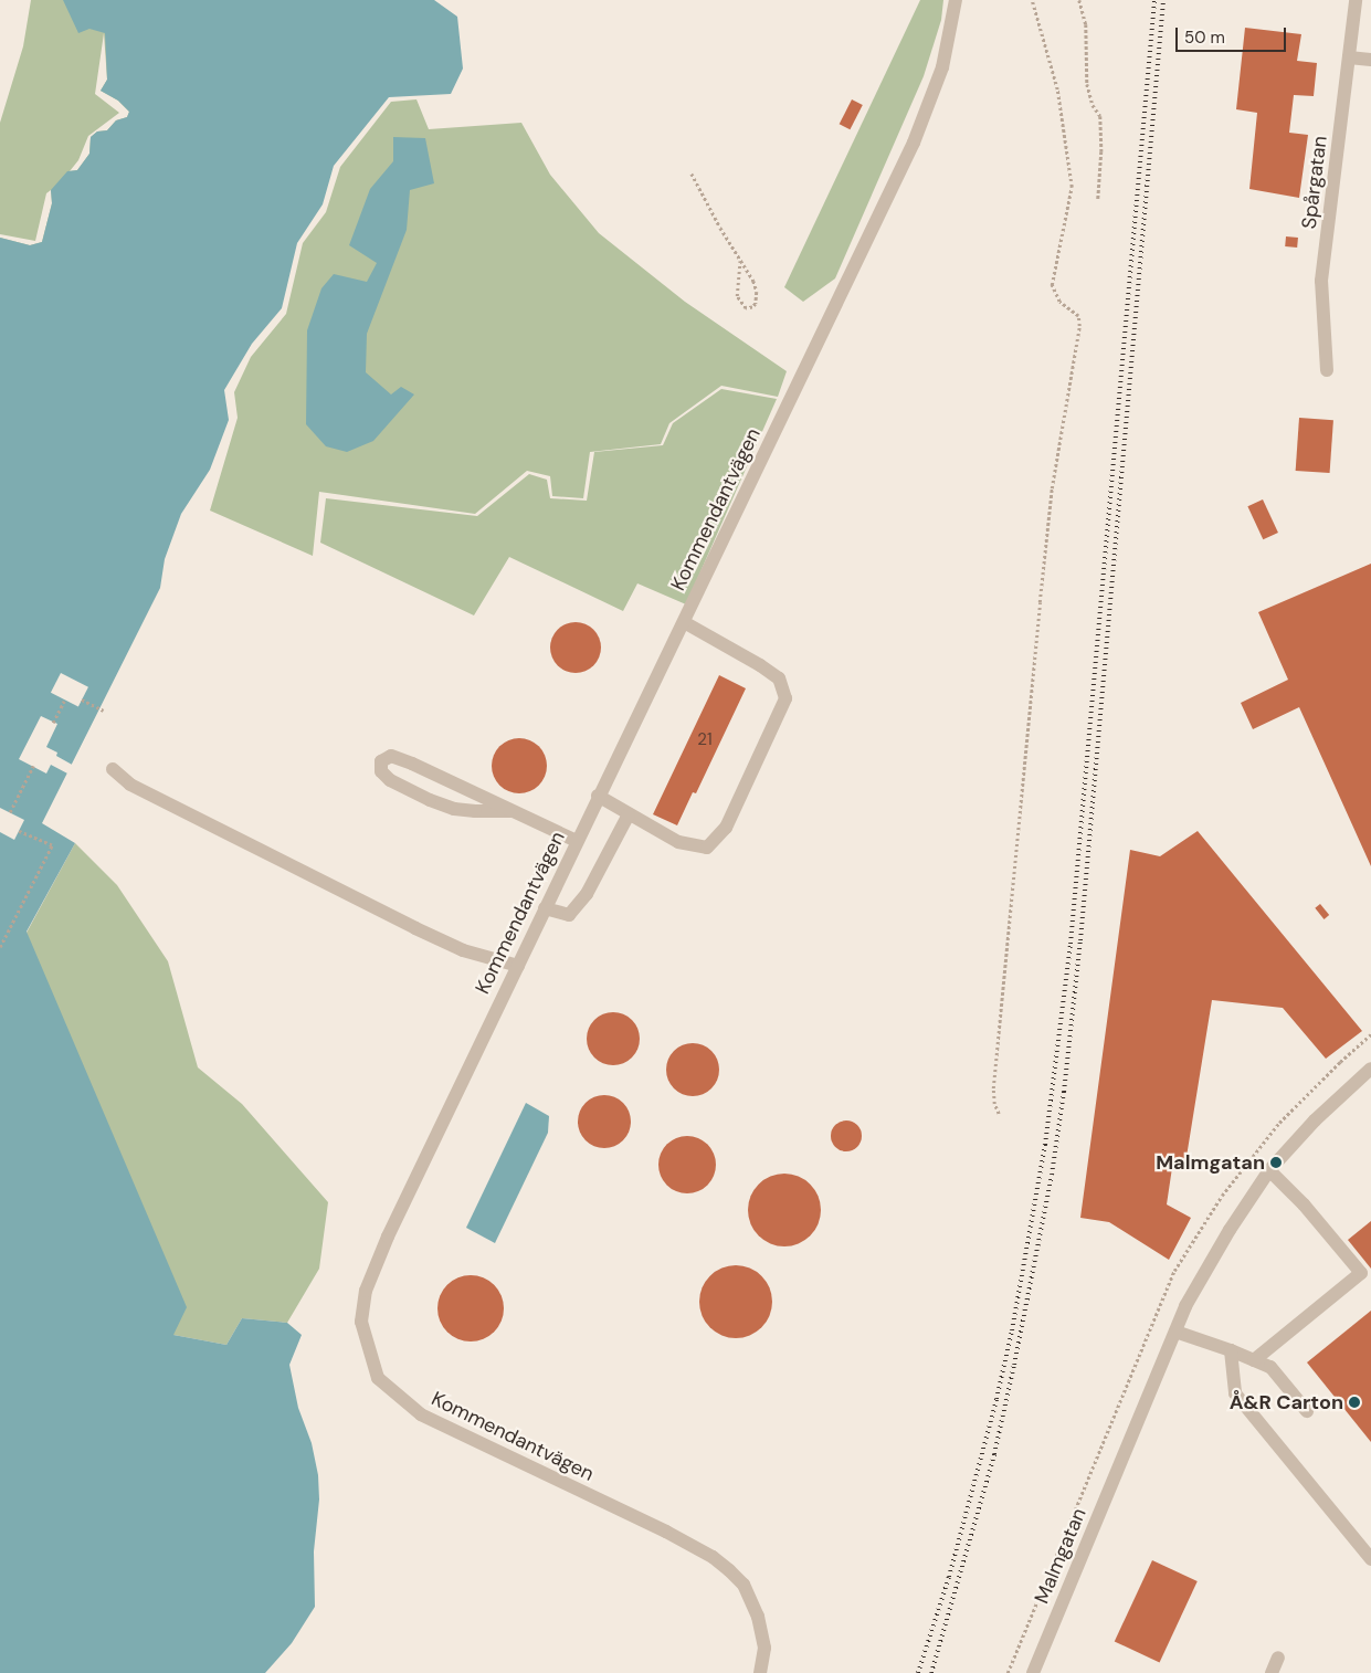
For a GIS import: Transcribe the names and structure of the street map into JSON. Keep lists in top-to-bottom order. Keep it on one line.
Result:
{"streets":{"street":["Spårgatan","Kommendantvägen","Malmgatan"]},"places":["Malmgatan","Å&R Carton"],"house_numbers":["21"],"scale_bar":"50 m"}
